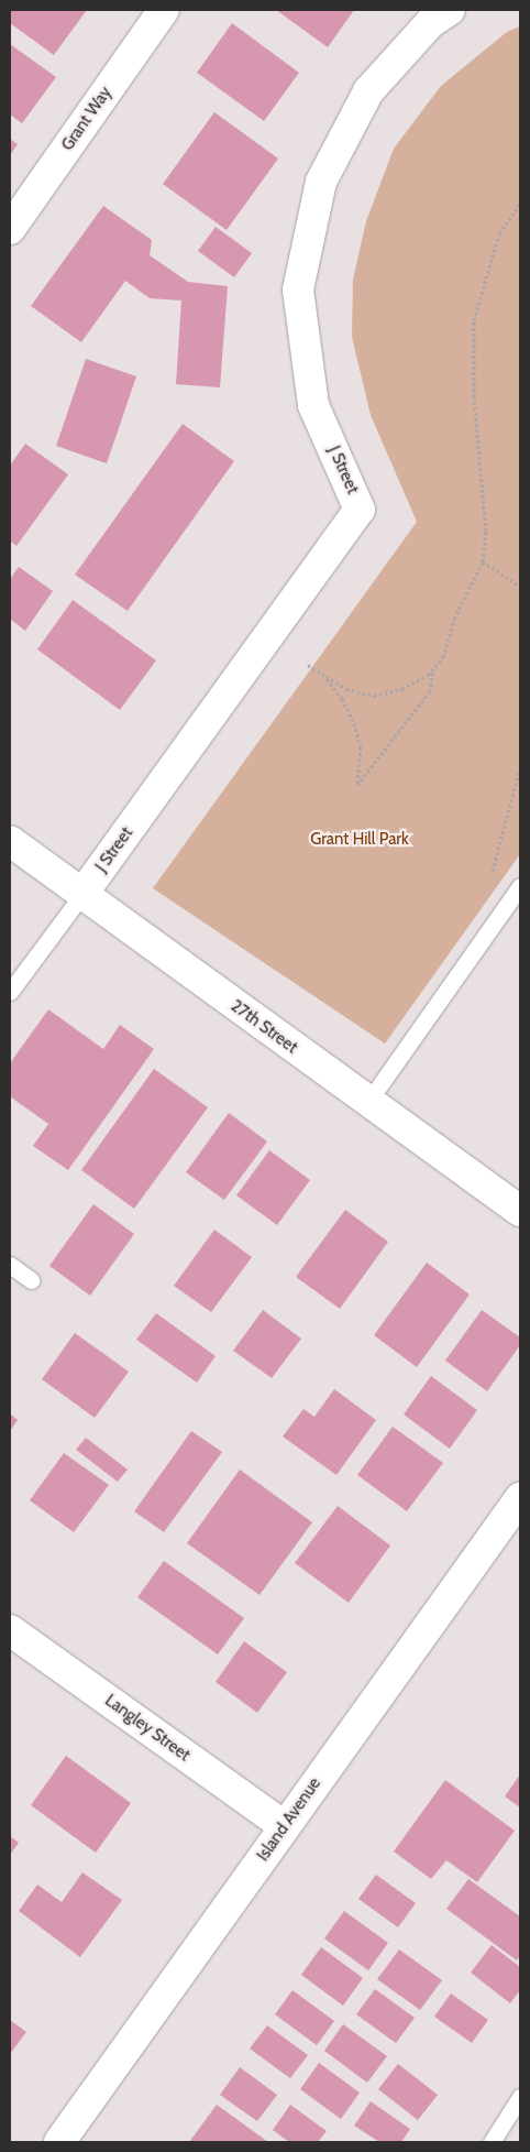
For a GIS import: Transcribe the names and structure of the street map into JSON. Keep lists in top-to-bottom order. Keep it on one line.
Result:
{"streets":{"street":["Grant Way","J Street","27th Street","Langley Street","Island Avenue"]},"crossings":[["J Street","27th Street"],["Langley Street","Island Avenue"]],"parks":["Grant Hill Park"]}
